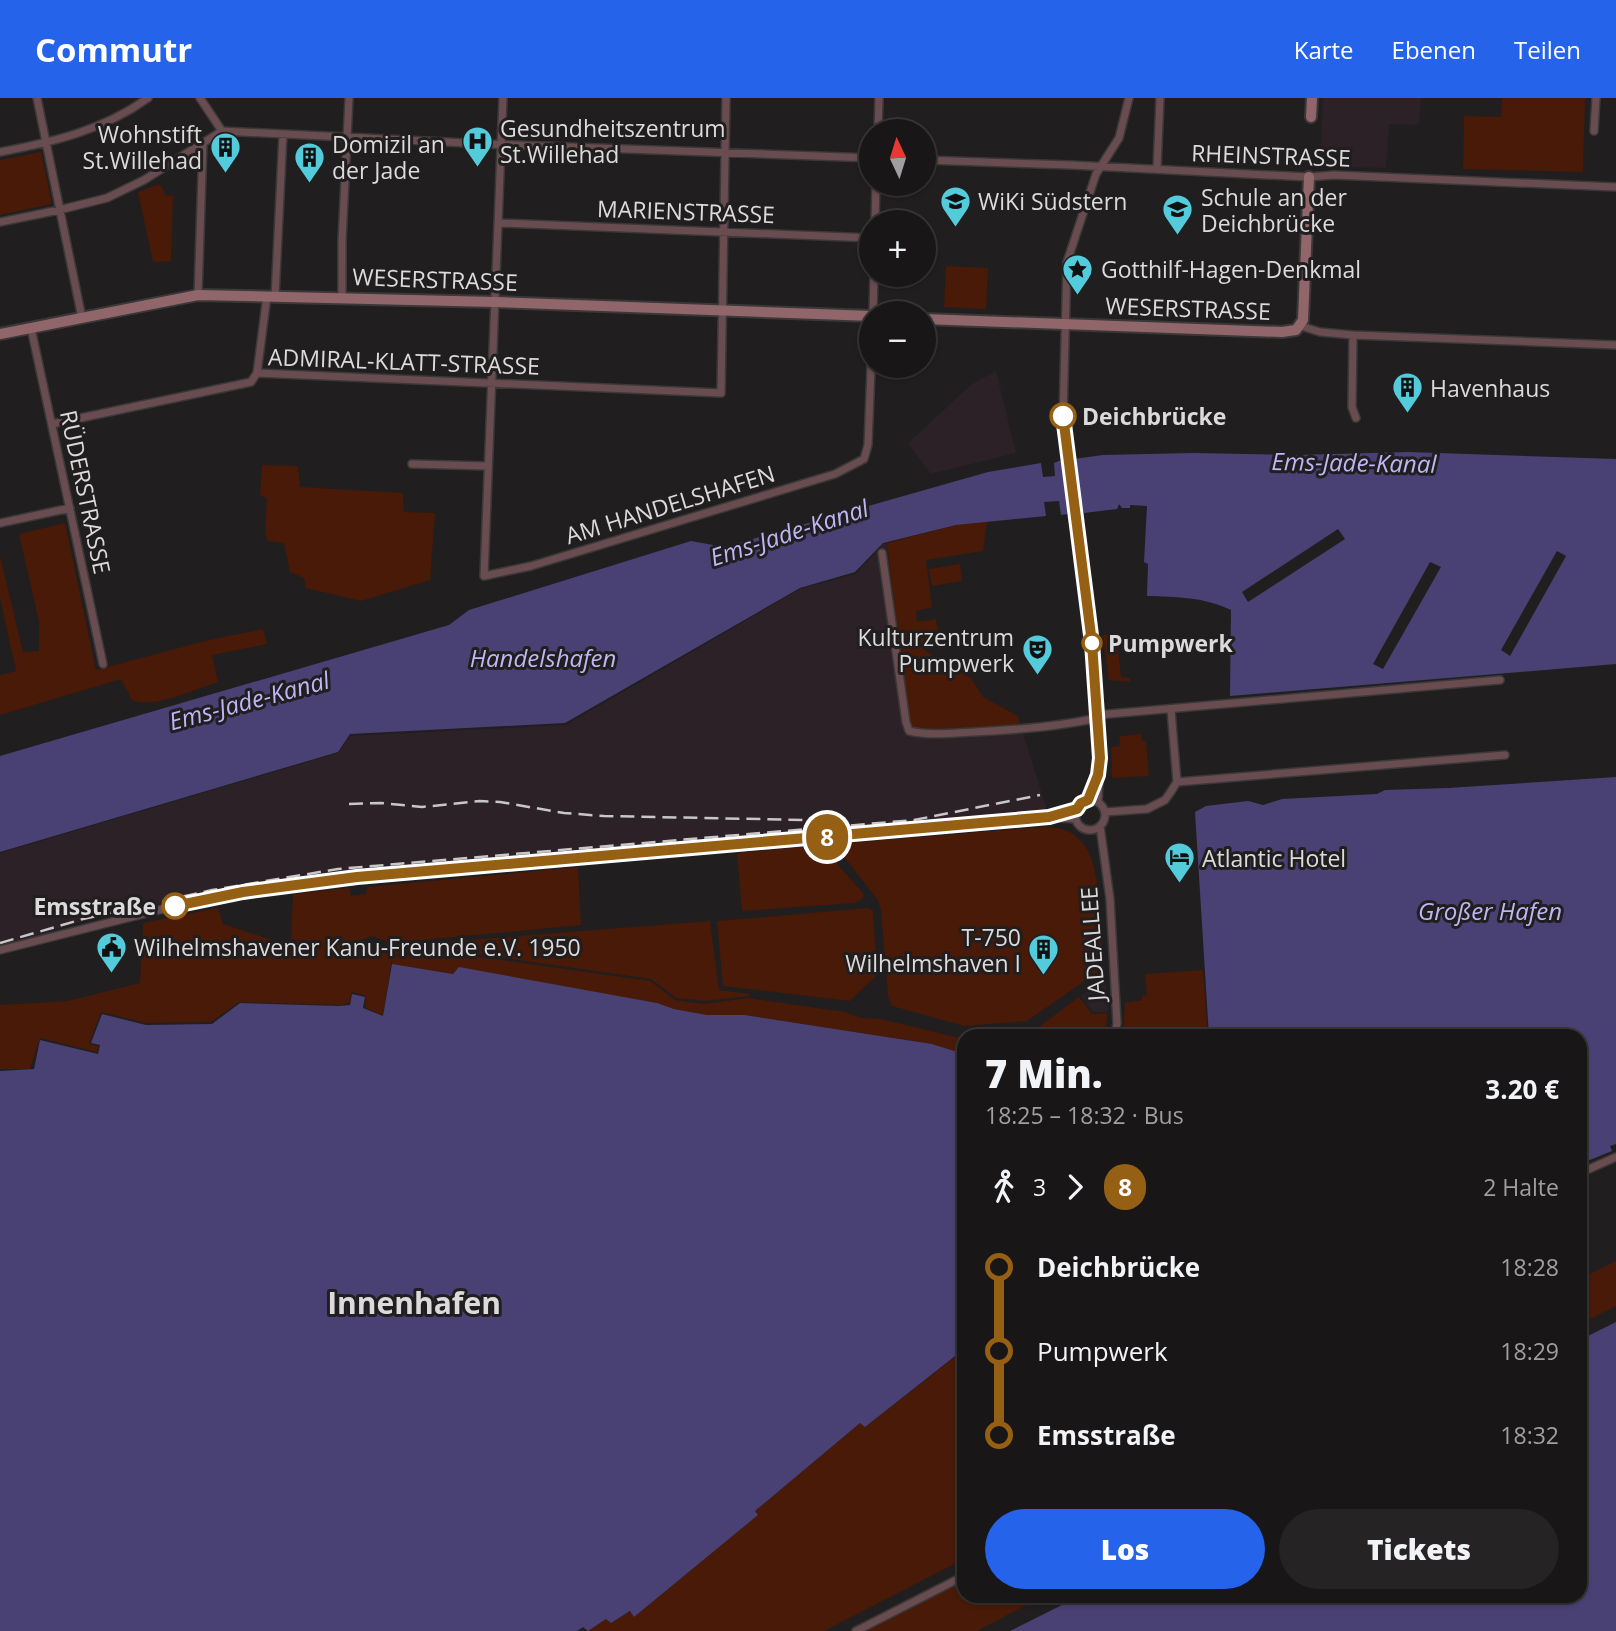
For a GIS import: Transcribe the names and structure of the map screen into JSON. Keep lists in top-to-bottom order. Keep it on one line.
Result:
{"streets":{"street":["RHEINSTRASSE","MARIENSTRASSE","WESERSTRASSE","ADMIRAL-KLATT-STRASSE","RÜDERSTRASSE","AM HANDELSHAFEN","JADEALLEE"]},"crossings":[["WESERSTRASSE","ADMIRAL-KLATT-STRASSE"],["WESERSTRASSE","RÜDERSTRASSE"],["ADMIRAL-KLATT-STRASSE","RÜDERSTRASSE"]],"districts":["Innenhafen"],"water":["Ems-Jade-Kanal","Handelshafen","Großer Hafen"],"places":{"hospital":["Gesundheitszentrum St.Willehad"],"building":["Wohnstift St.Willehad","Domizil an der Jade","Havenhaus","T-750 Wilhelmshaven I"],"school or university":["WiKi Südstern","Schule an der Deichbrücke"],"place":["Gotthilf-Hagen-Denkmal"],"other":["Deichbrücke","Pumpwerk","Emsstraße"],"theatre":["Kulturzentrum Pumpwerk"],"hotel":["Atlantic Hotel"],"public building":["Wilhelmshavener Kanu-Freunde e.V. 1950"]},"lines":["bus line 8"],"north":"top","page":{"header":"Commutr","nav":["Karte","Ebenen","Teilen"],"on_map":"8","map_buttons":["+","−"],"heading":["7 Min.","18:25 – 18:32 · Bus","3.20 €"],"legs":["3","8","2 Halte"],"list":[{"name":"Deichbrücke","value":"18:28"},{"name":"Pumpwerk","value":"18:29"},{"name":"Emsstraße","value":"18:32"}],"buttons":["Los","Tickets"]}}
